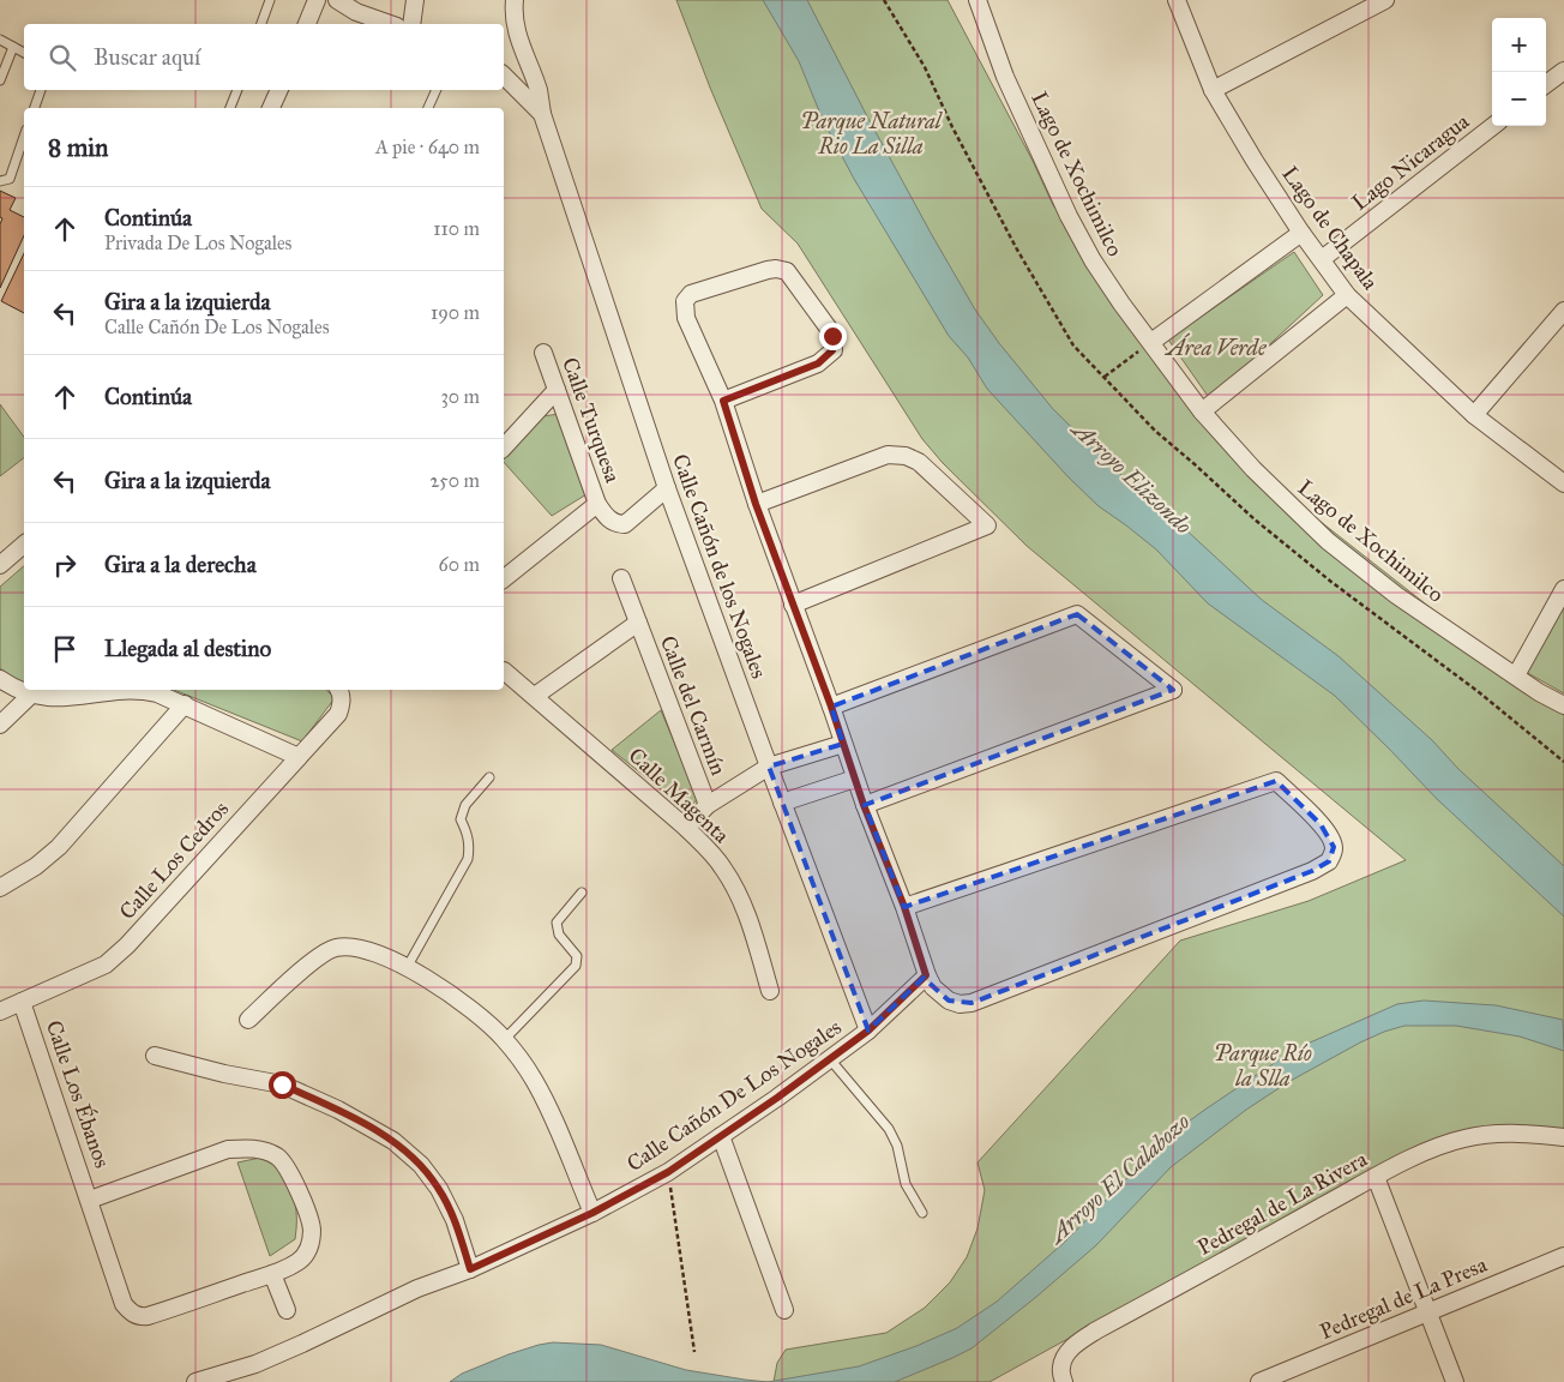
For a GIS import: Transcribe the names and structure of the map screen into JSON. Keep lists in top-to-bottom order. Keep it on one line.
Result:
{"streets":{"street":["Lago Nicaragua","Lago de Xochimilco","Lago de Chapala","Calle Turquesa","Calle Cañón de los Nogales","Calle del Carmín","Calle Magenta","Calle Los Cedros","Calle Los Ébanos","Calle Cañón De Los Nogales","Pedregal de La Rivera","Pedregal de La Presa"]},"crossings":[["Lago Nicaragua","Lago de Chapala"],["Calle Turquesa","Calle Cañón de los Nogales"],["Calle Cañón de los Nogales","Calle Cañón De Los Nogales"],["Calle Los Cedros","Calle Los Ébanos"]],"water":["Arroyo Elizondo","Arroyo El Calabozo"],"parks":["Parque Natural Rio La Silla","Área Verde","Parque Río la Slla"],"page":{"map_buttons":["+","−"],"search":"Buscar aquí","heading":["8 min","A pie · 640 m"],"list":[["Continúa","Privada De Los Nogales","110 m"],["Gira a la izquierda","Calle Cañón De Los Nogales","190 m"],["Continúa","30 m"],["Gira a la izquierda","250 m"],["Gira a la derecha","60 m"],"Llegada al destino"]}}
